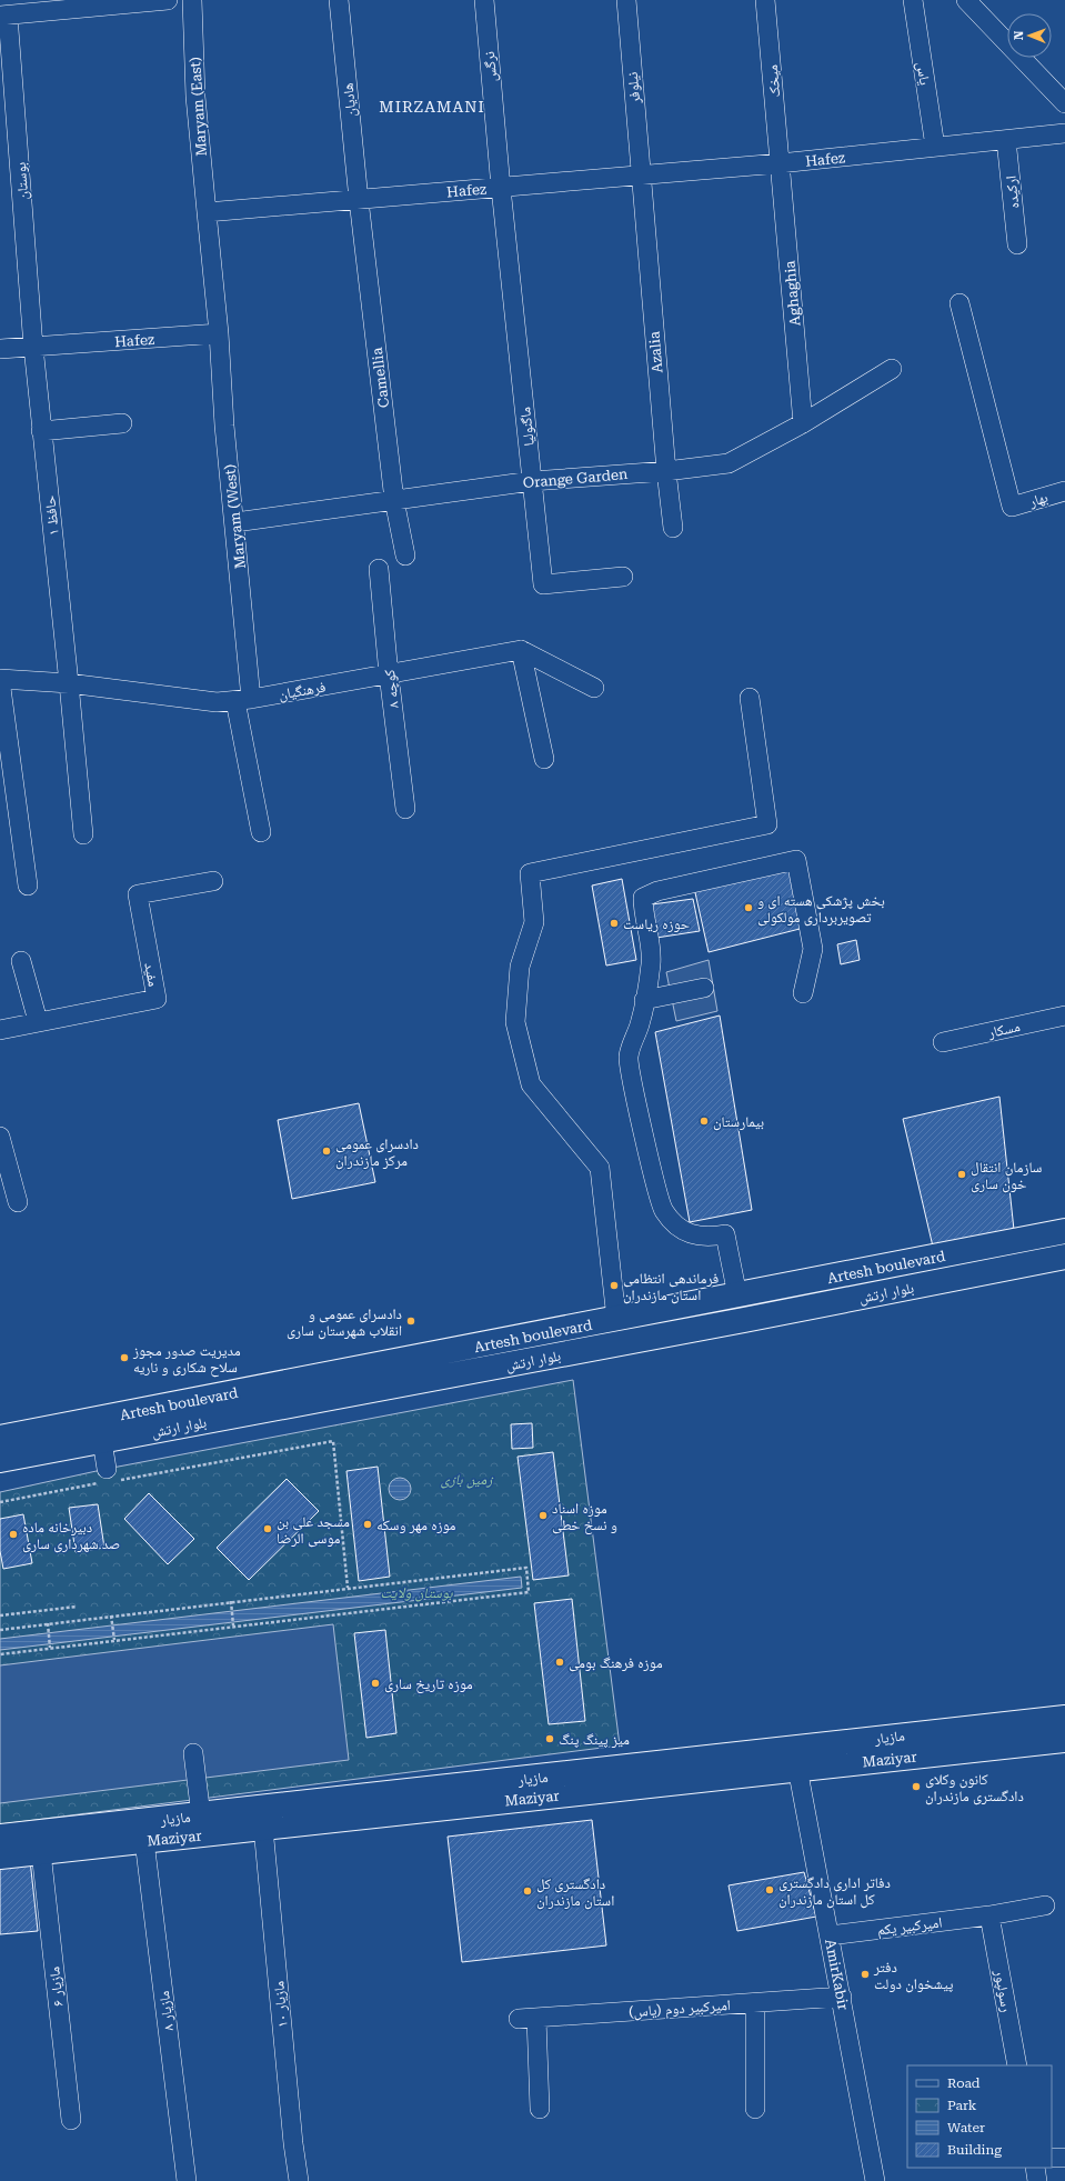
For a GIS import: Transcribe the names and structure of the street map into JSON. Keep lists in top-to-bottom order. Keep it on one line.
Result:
{"streets":{"main road":["Artesh boulevard","بلوار ارتش","مازیار","Maziyar"],"street":["نرگس","یاس","میخک","نیلوفر","هادیان","Maryam (East)","Hafez","بوستان","ارکیده","Aghaghia","Azalia","Camellia","ماگنولیا","Orange Garden","بهار","حافظ ۱","Maryam (West)","کوچه ۸","فرهنگیان","مفید","مسکار","امیرکبیر یکم","AmirKabir","مازیار ۶","رسولپور","مازیار ١٠","امیرکبیر دوم (یاس)","مازیار ٨"]},"crossings":[["نرگس","Hafez"],["نرگس","ماگنولیا"],["یاس","Hafez"],["میخک","Hafez"],["میخک","Aghaghia"],["نیلوفر","Hafez"],["نیلوفر","Azalia"],["هادیان","Hafez"],["هادیان","Camellia"],["Maryam (East)","Hafez"],["Hafez","بوستان"],["Hafez","ارکیده"],["Hafez","Aghaghia"],["Hafez","Azalia"],["Hafez","Camellia"],["Hafez","ماگنولیا"],["Hafez","حافظ ۱"],["Hafez","Maryam (West)"],["بوستان","حافظ ۱"],["Aghaghia","Orange Garden"],["Azalia","Orange Garden"],["Camellia","Orange Garden"],["ماگنولیا","Orange Garden"],["Orange Garden","Maryam (West)"],["حافظ ۱","فرهنگیان"],["Maryam (West)","فرهنگیان"],["کوچه ۸","فرهنگیان"],["مازیار","Maziyar"],["Maziyar","AmirKabir"],["Maziyar","مازیار ۶"],["Maziyar","مازیار ١٠"],["Maziyar","مازیار ٨"],["امیرکبیر یکم","AmirKabir"],["امیرکبیر یکم","رسولپور"],["AmirKabir","امیرکبیر دوم (یاس)"]],"districts":["MIRZAMANI"],"parks":["زمین بازی","بوستان ولایت"],"places":["بخش پژشکی هسته ای و تصویربرداری مولکولی","حوزه ریاست","بیمارستان","دادسرای عمومی مرکز مازندران","سازمان انتقال خون ساری","فرماندهی انتظامی استان مازندران","دادسرای عمومی و انقلاب شهرستان ساری","مدیریت صدور مجوز سلاح شکاری و ناریه","موزه اسناد و نسخ خطی","موزه مهر وسکه","مسجد علی بن موسی الرضا","دبیرخانه ماده صد شهرداری ساری","موزه فرهنگ بومی","موزه تاریخ ساری","میز پینگ پنگ","کانون وکلای دادگستری مازندران","دفاتر اداری دادگستری کل استان مازندران","دادگستری کل استان مازندران","دفتر پیشخوان دولت"],"legend":["Road","Park","Water","Building"],"north":"left"}
